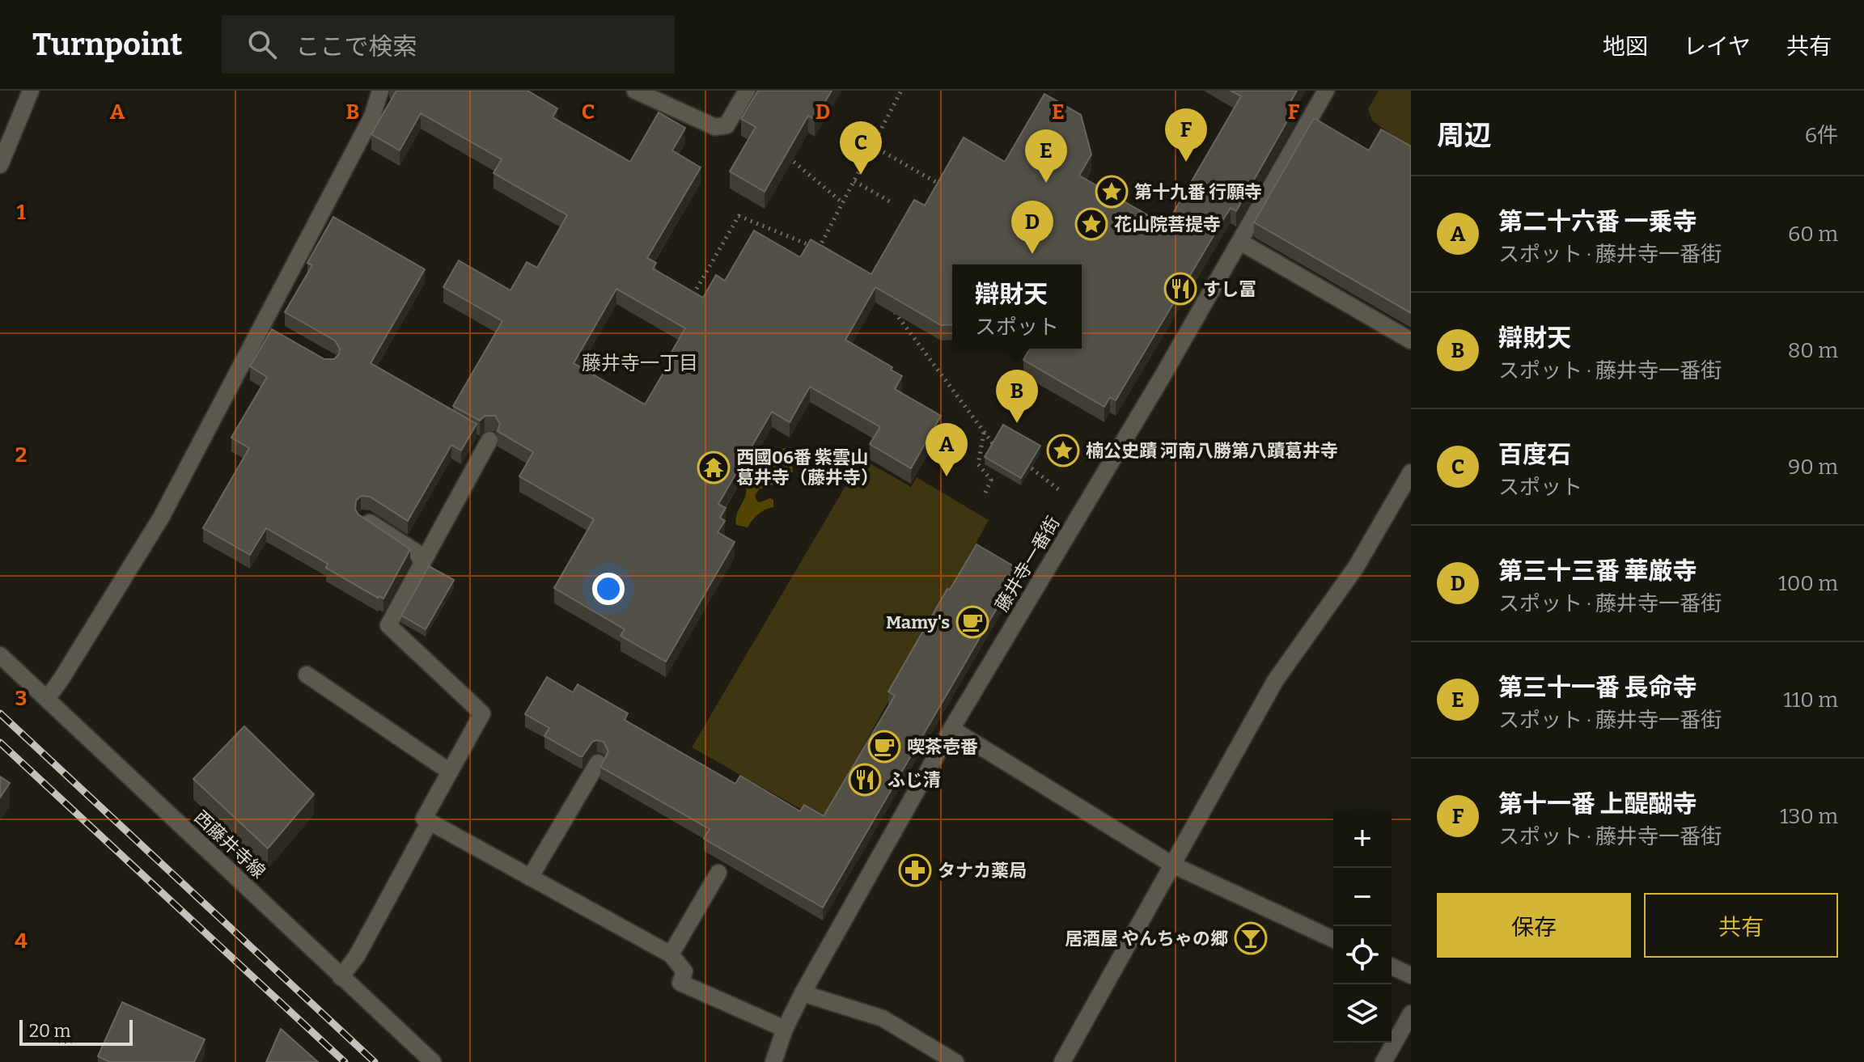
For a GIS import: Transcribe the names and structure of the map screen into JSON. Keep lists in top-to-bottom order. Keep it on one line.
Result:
{"streets":{"street":["藤井寺一番街","西藤井寺線"]},"districts":["藤井寺一丁目"],"places":{"place":["第十九番 行願寺","花山院菩提寺","楠公史蹟 河南八勝第八蹟葛井寺"],"restaurant":["すし冨","ふじ清"],"temple":["西國06番 紫雲山 葛井寺（藤井寺）"],"cafe":["Mamy's","喫茶壱番"],"pharmacy":["タナカ薬局"],"bar":["居酒屋 やんちゃの郷"]},"scale_bar":"20 m","page":{"header":"Turnpoint","search":"ここで検索","nav":["地図","レイヤ","共有"],"heading":["周辺","6件"],"pins":["F","C","E","D","B","A"],"list":[{"mark":"A","name":"第二十六番 一乗寺","note":"スポット · 藤井寺一番街","value":"60 m"},{"mark":"B","name":"辯財天","note":"スポット · 藤井寺一番街","value":"80 m"},{"mark":"C","name":"百度石","note":"スポット","value":"90 m"},{"mark":"D","name":"第三十三番 華厳寺","note":"スポット · 藤井寺一番街","value":"100 m"},{"mark":"E","name":"第三十一番 長命寺","note":"スポット · 藤井寺一番街","value":"110 m"},{"mark":"F","name":"第十一番 上醍醐寺","note":"スポット · 藤井寺一番街","value":"130 m"}],"popup":["辯財天","スポット"],"map_buttons":["+","−"],"buttons":["保存","共有"],"scale":"20 m"},"grid":{"columns":["A","B","C","D","E","F"],"rows":["1","2","3","4"]}}
